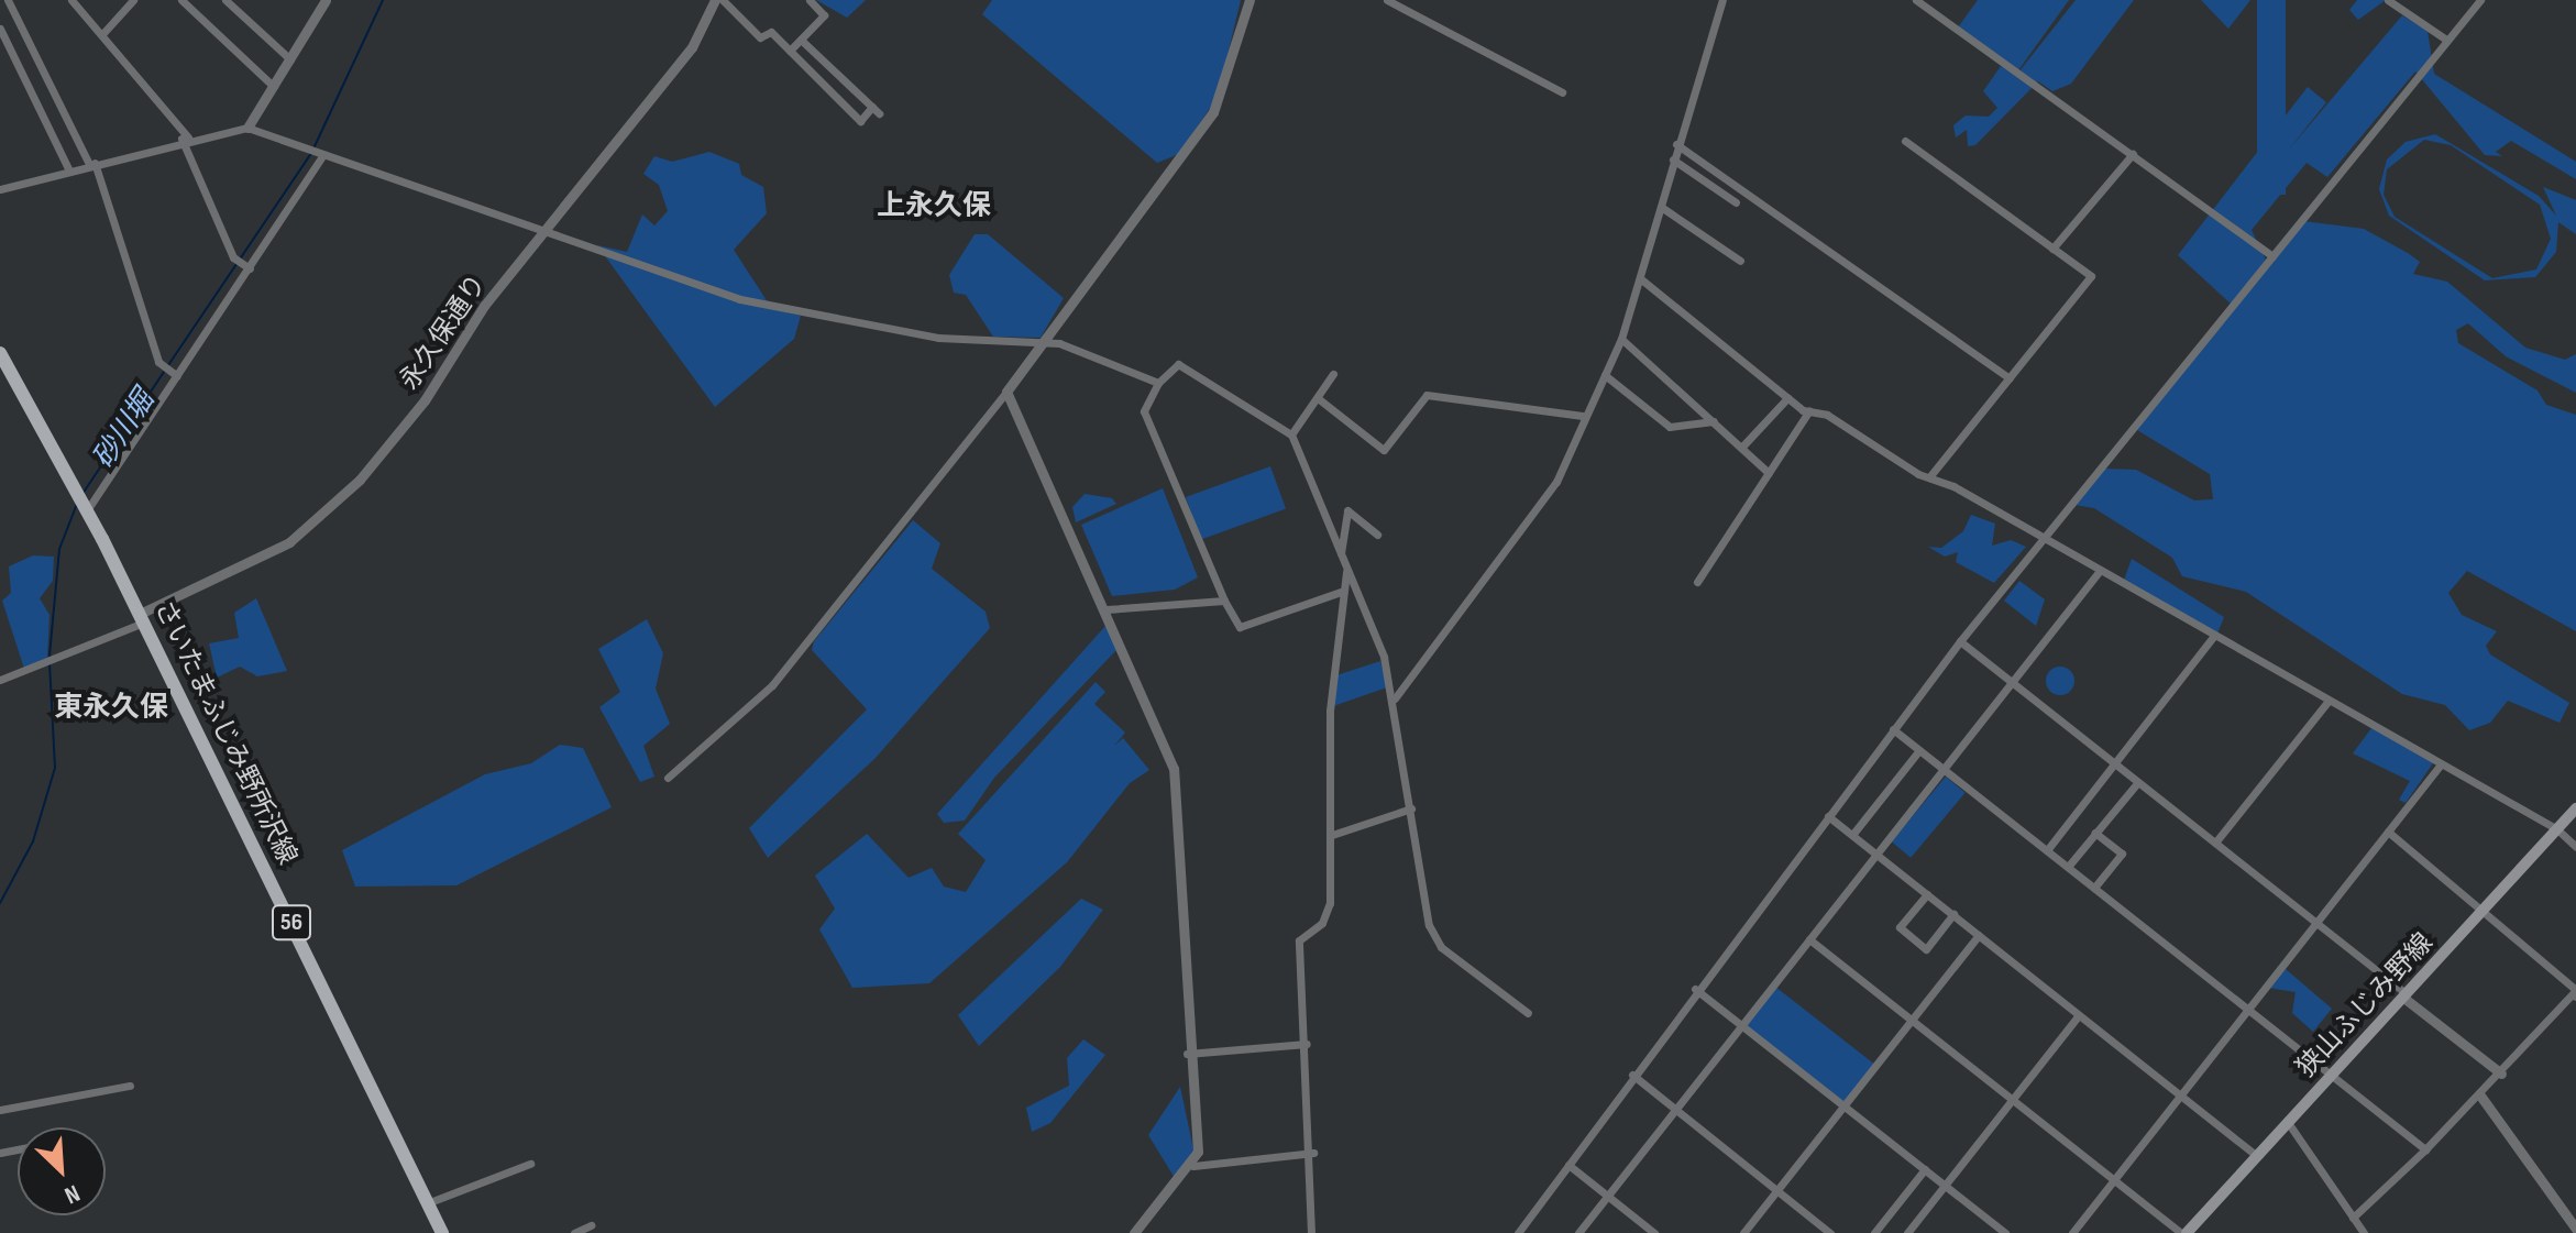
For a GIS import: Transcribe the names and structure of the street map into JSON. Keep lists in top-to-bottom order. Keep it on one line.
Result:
{"streets":{"main road":["さいたまふじみ野所沢線","56","狭山ふじみ野線"],"street":["永久保通り"]},"crossings":[["永久保通り","さいたまふじみ野所沢線"]],"districts":["上永久保","東永久保"],"water":["砂川堀"],"north":"bottom right"}
